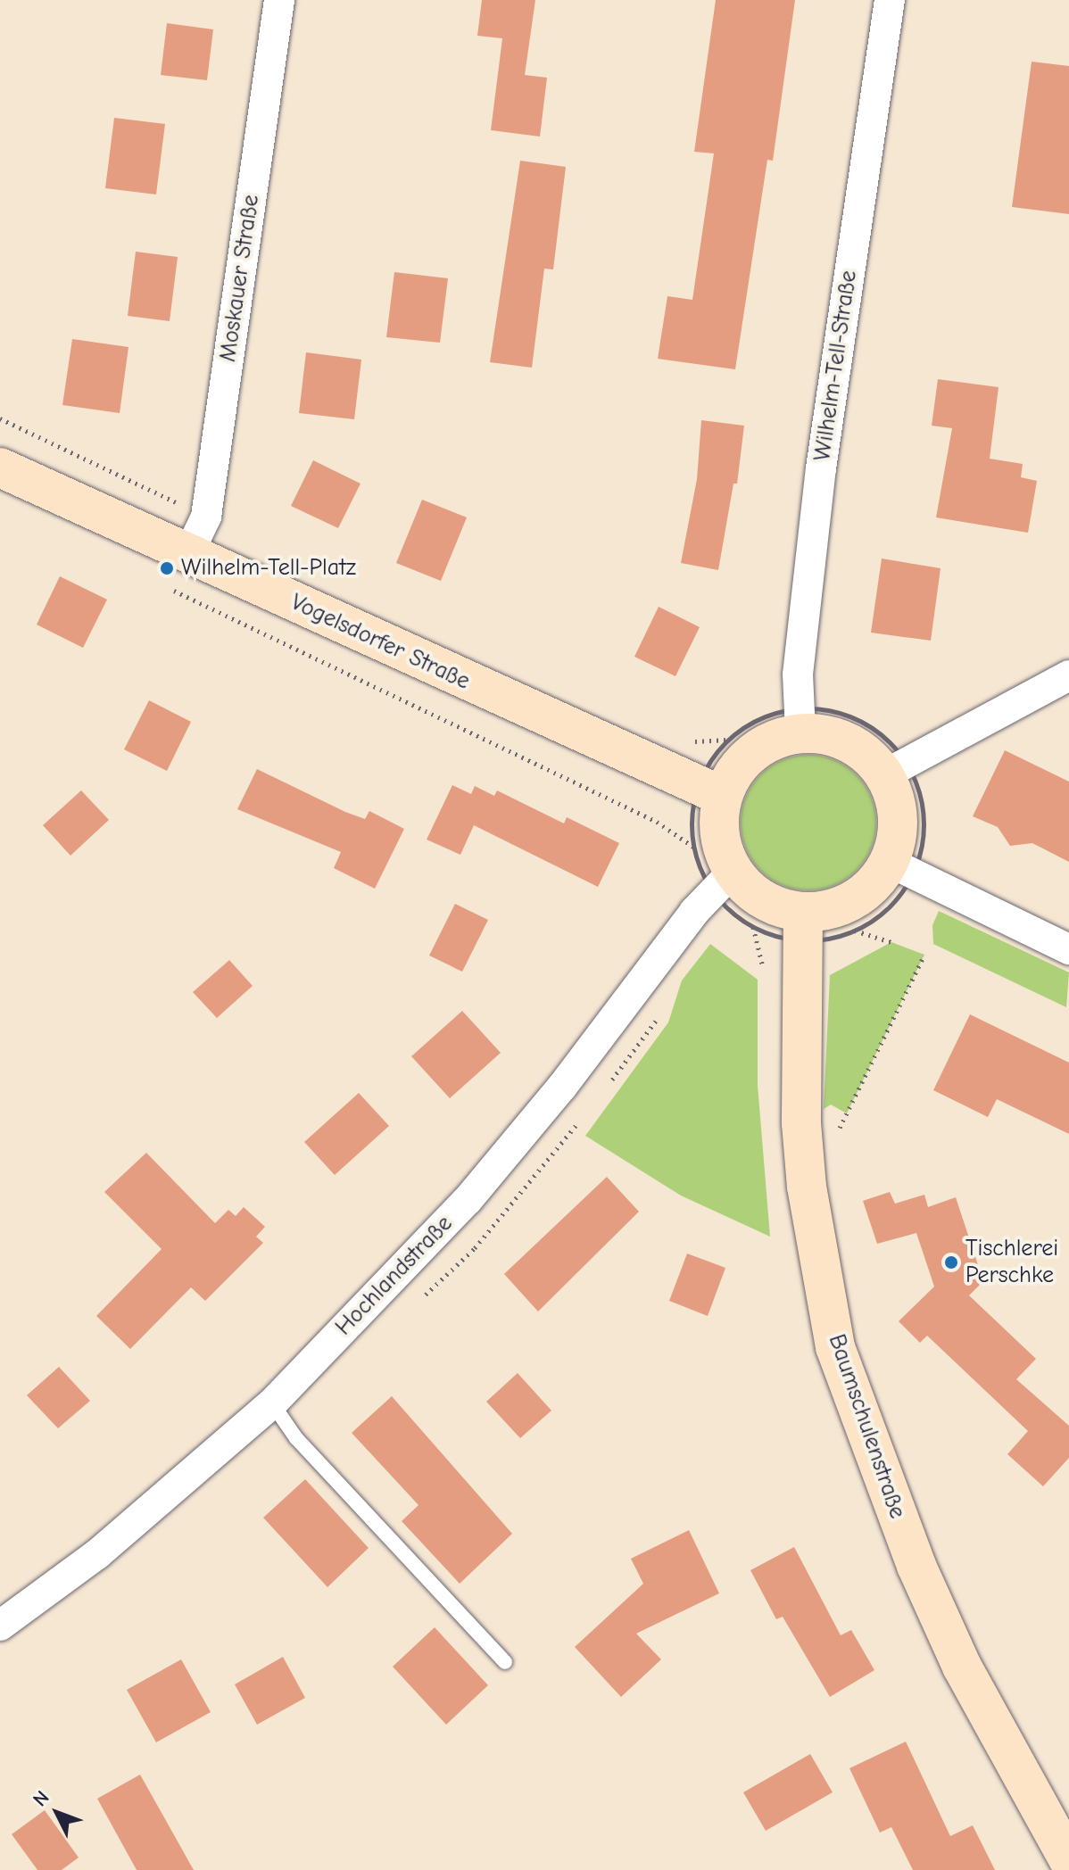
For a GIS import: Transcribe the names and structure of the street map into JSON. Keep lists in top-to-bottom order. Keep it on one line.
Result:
{"streets":{"street":["Moskauer Straße","Wilhelm-Tell-Straße","Vogelsdorfer Straße","Hochlandstraße","Baumschulenstraße"]},"crossings":[["Moskauer Straße","Vogelsdorfer Straße"],["Wilhelm-Tell-Straße","Vogelsdorfer Straße"],["Wilhelm-Tell-Straße","Hochlandstraße"],["Wilhelm-Tell-Straße","Baumschulenstraße"],["Vogelsdorfer Straße","Hochlandstraße"],["Vogelsdorfer Straße","Baumschulenstraße"],["Hochlandstraße","Baumschulenstraße"]],"places":["Wilhelm-Tell-Platz","Tischlerei Perschke"],"north":"top left"}
